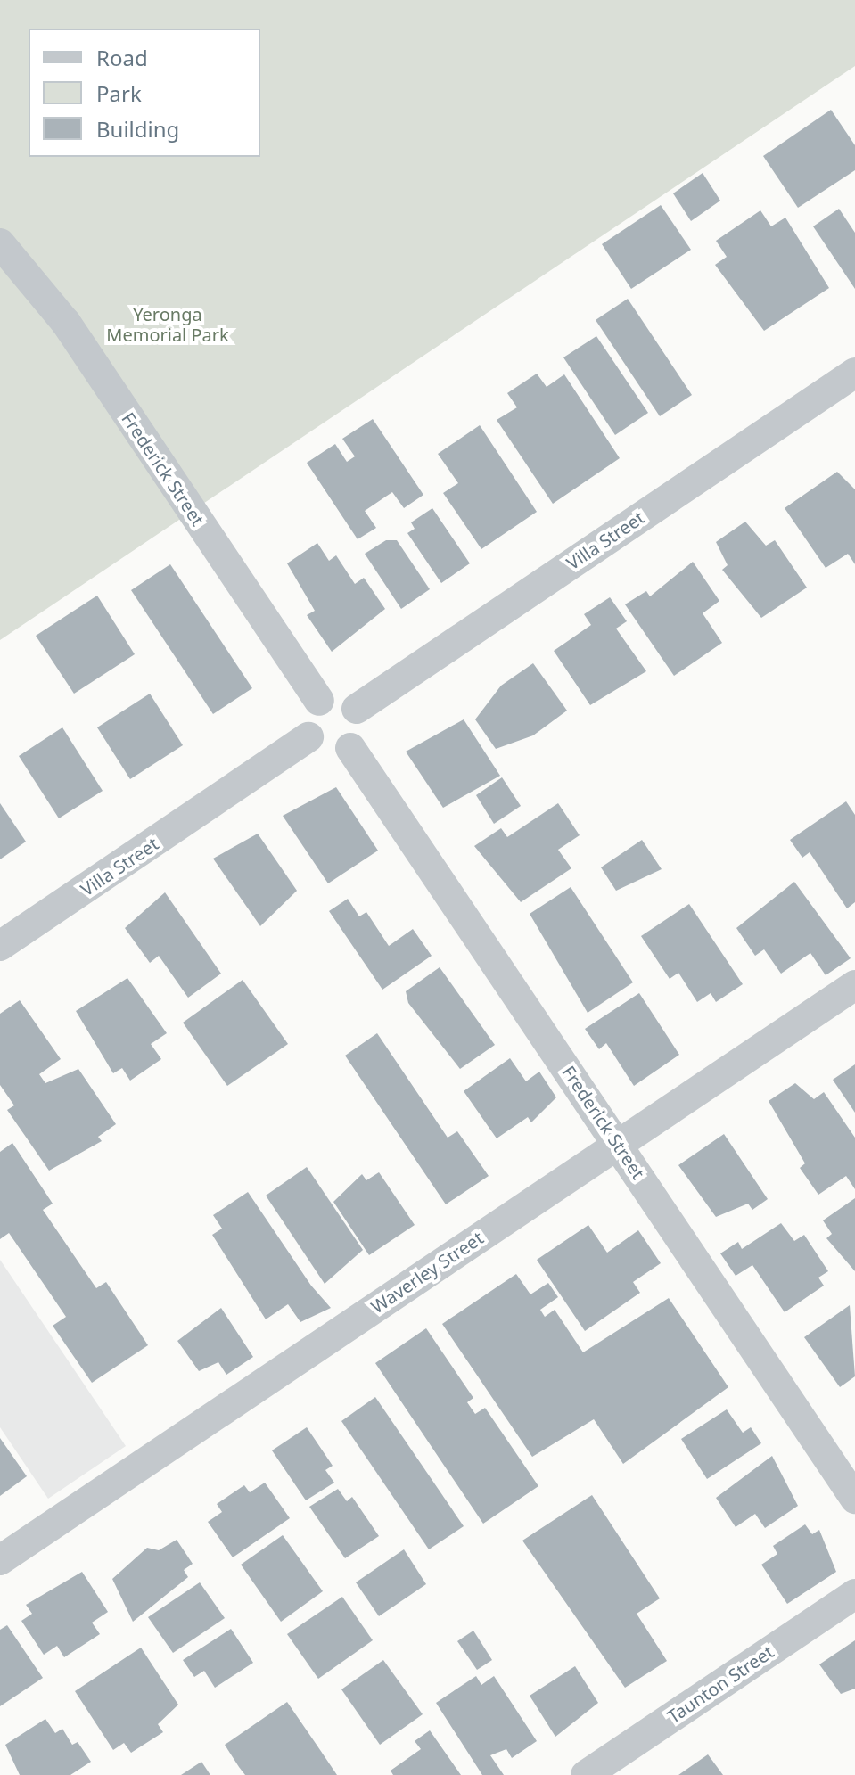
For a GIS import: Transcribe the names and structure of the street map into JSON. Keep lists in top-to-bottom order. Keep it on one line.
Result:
{"streets":{"street":["Frederick Street","Villa Street","Waverley Street","Taunton Street"]},"crossings":[["Frederick Street","Villa Street"],["Frederick Street","Waverley Street"]],"parks":["Yeronga Memorial Park"],"legend":["Road","Park","Building"]}
